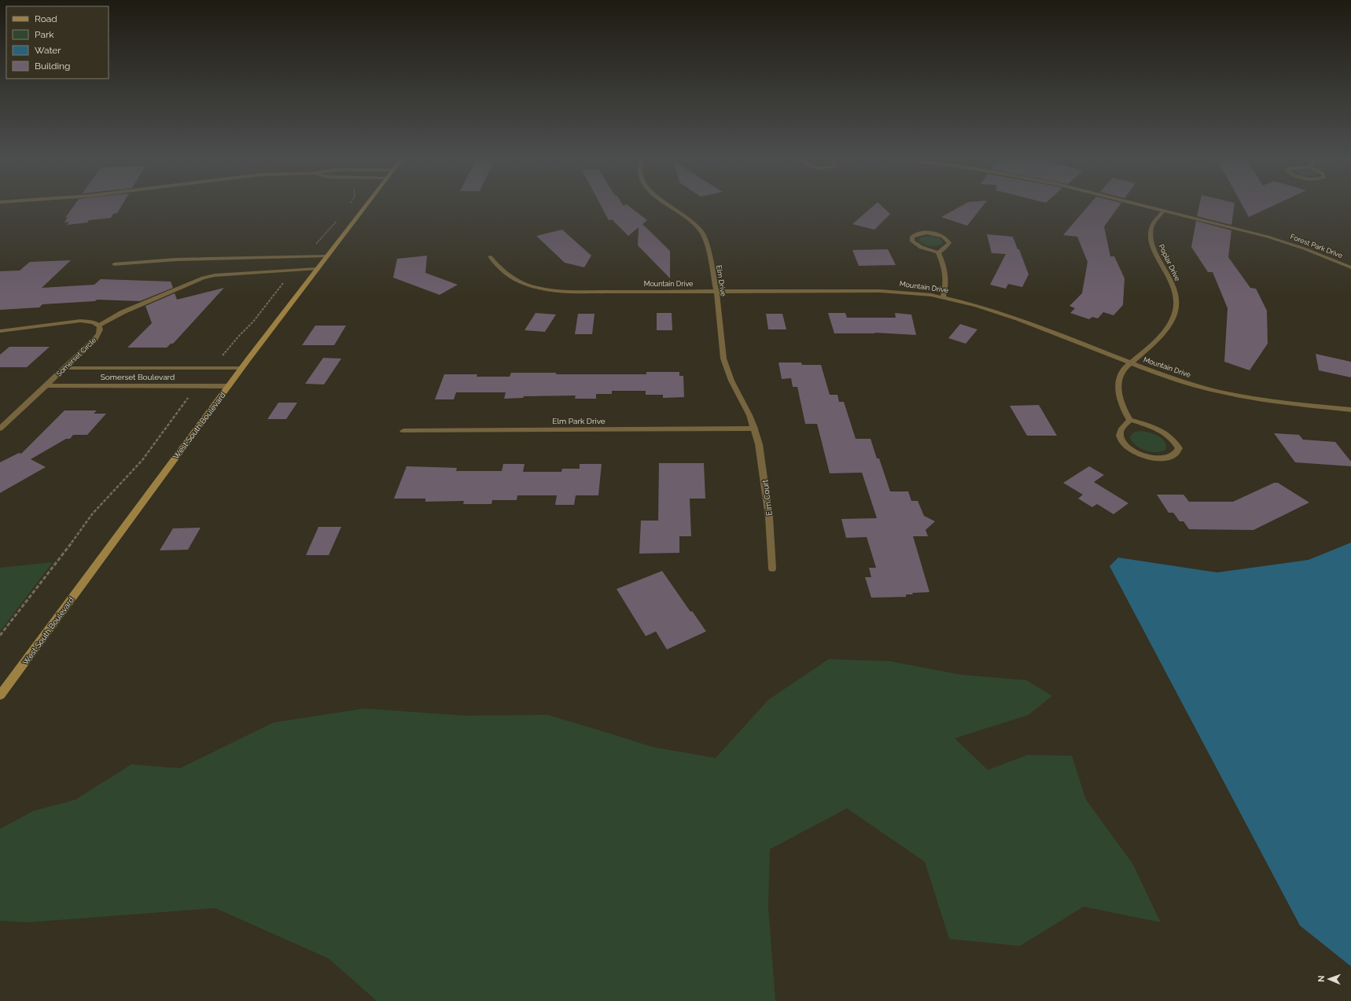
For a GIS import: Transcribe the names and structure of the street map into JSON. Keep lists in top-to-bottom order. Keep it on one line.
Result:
{"streets":{"main road":["West South Boulevard"],"street":["Forest Park Drive","Poplar Drive","Elm Drive","Mountain Drive","Somerset Circle","Somerset Boulevard","Elm Park Drive","Elm Court"]},"crossings":[["Forest Park Drive","Poplar Drive"],["Poplar Drive","Mountain Drive"],["Elm Drive","Mountain Drive"],["Elm Drive","Elm Park Drive"],["Elm Drive","Elm Court"],["Somerset Circle","Somerset Boulevard"],["Somerset Boulevard","West South Boulevard"],["Elm Park Drive","Elm Court"]],"legend":["Road","Park","Water","Building"],"north":"left"}
